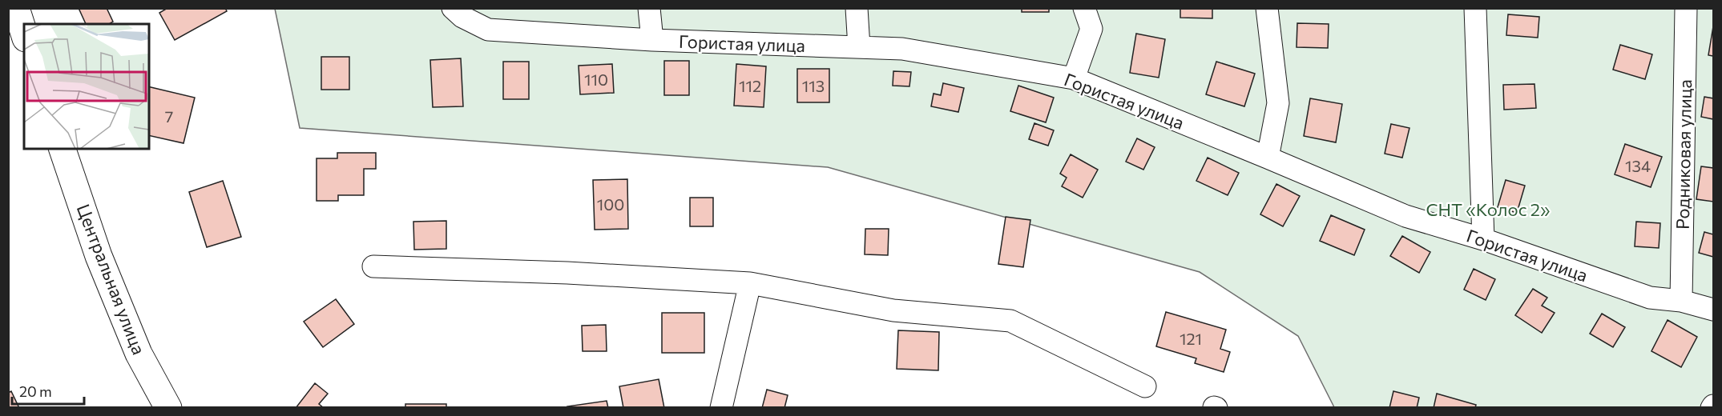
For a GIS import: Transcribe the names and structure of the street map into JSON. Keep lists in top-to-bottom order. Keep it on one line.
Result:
{"streets":{"street":["Гористая улица","Родниковая улица","Центральная улица"]},"crossings":[["Гористая улица","Родниковая улица"]],"parks":["СНТ «Колос 2»"],"house_numbers":["110","112","113","7","134","100","121"],"scale_bar":"20 m"}
